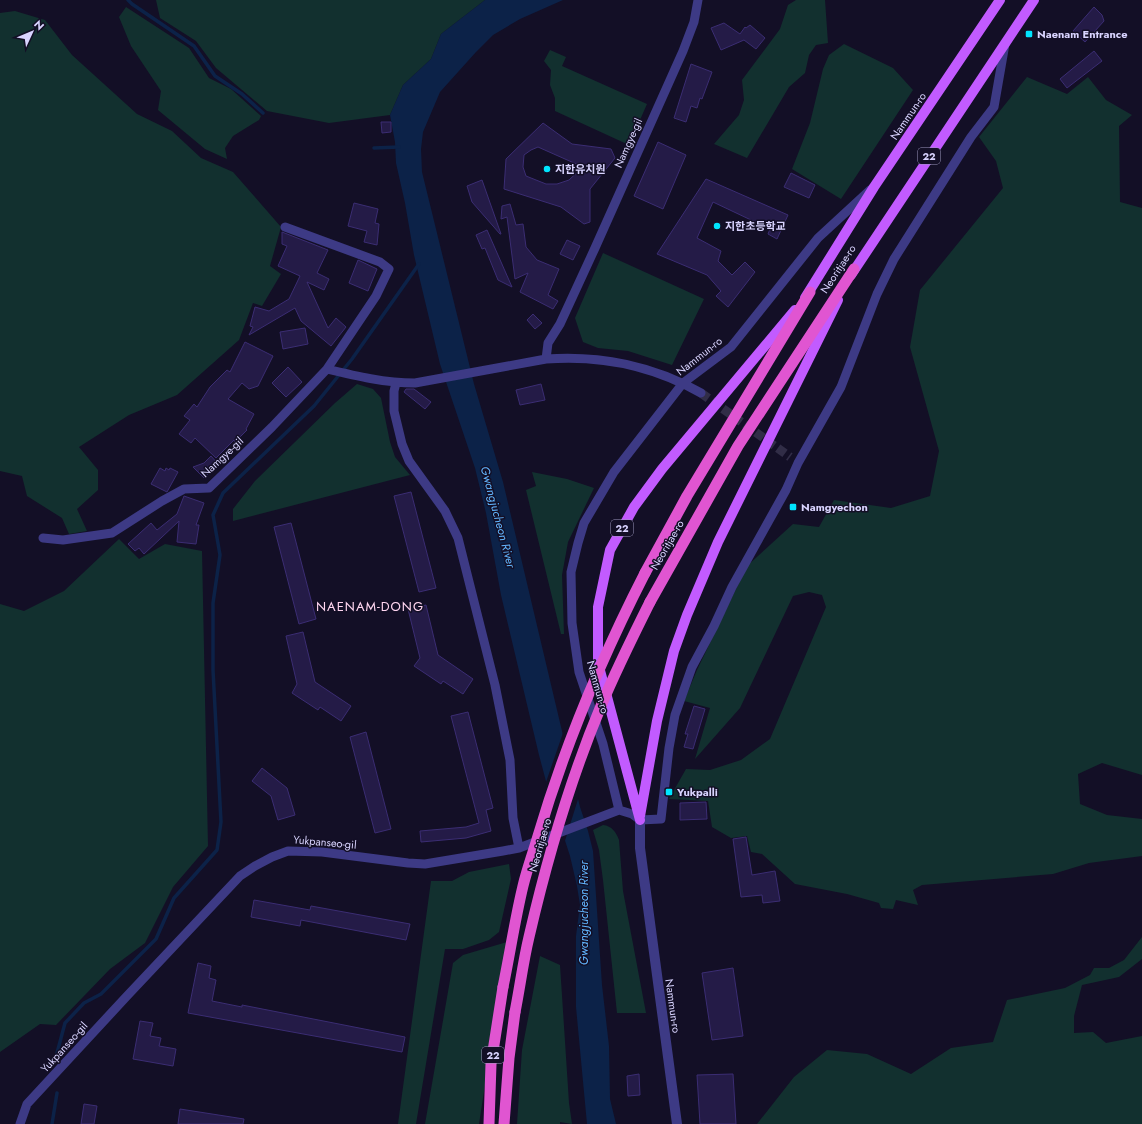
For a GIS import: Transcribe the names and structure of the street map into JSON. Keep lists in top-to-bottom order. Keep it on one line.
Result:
{"streets":{"highway":["22","Neoritjae-ro"],"main road":["Nammun-ro"],"street":["Namgye-gil","Yukpanseo-gil"]},"crossings":[["Nammun-ro","22"],["Nammun-ro","Neoritjae-ro"],["Nammun-ro","Yukpanseo-gil"],["22","Neoritjae-ro"]],"districts":["NAENAM-DONG"],"water":["Gwangjucheon River"],"places":{"transit":["Naenam Entrance","Namgyechon","Yukpalli"],"other":["지한유치원","지한초등학교"]},"north":"top right"}
